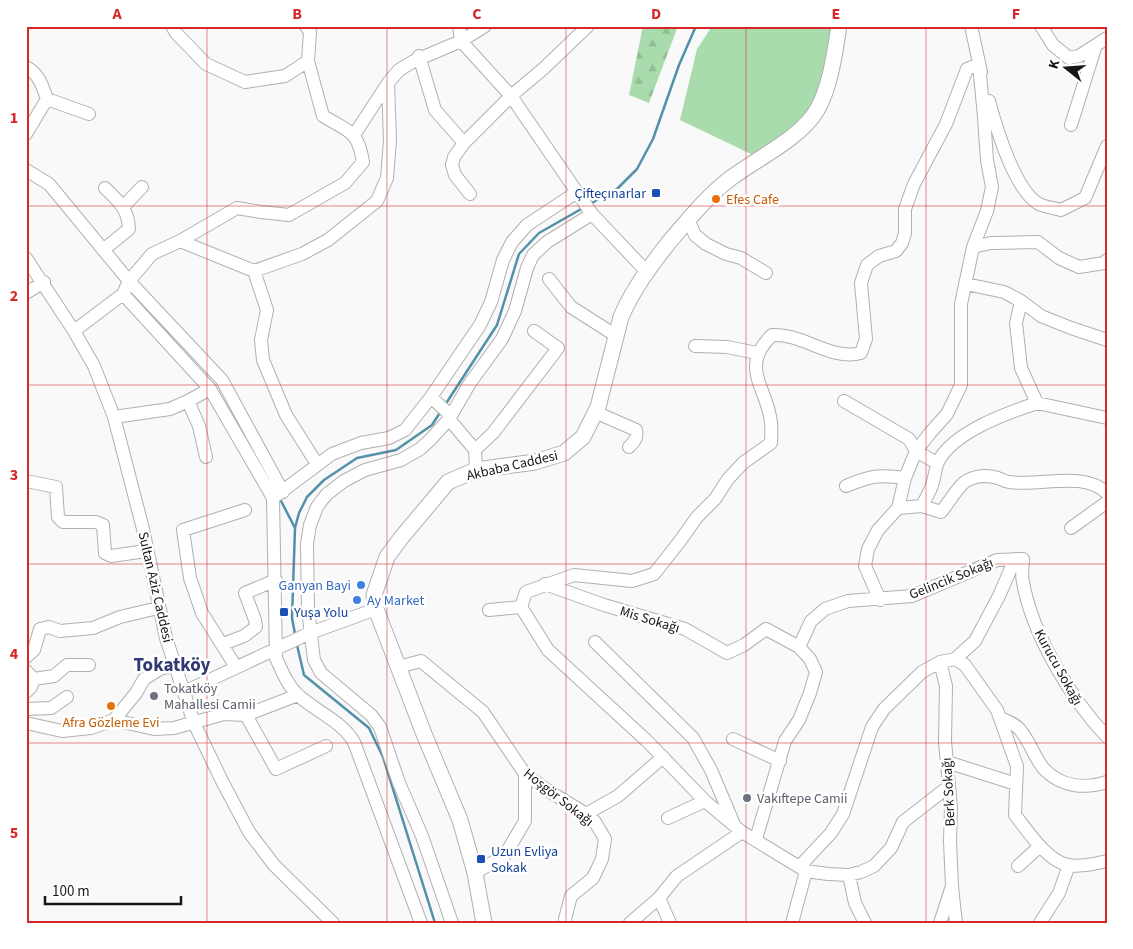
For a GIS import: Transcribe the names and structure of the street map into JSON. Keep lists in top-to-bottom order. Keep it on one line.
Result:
{"streets":{"main road":["Akbaba Caddesi"],"street":["Gelincik Sokağı","Sultan Aziz Caddesi","Mis Sokağı","Kurucu Sokağı","Berk Sokağı","Hoşgör Sokağı"]},"crossings":[["Akbaba Caddesi","Hoşgör Sokağı"],["Gelincik Sokağı","Mis Sokağı"],["Gelincik Sokağı","Kurucu Sokağı"]],"districts":["Tokatköy"],"places":{"transit":["Çifteçınarlar","Yuşa Yolu","Uzun Evliya Sokak"],"other":["Efes Cafe","Ganyan Bayi","Ay Market","Tokatköy Mahallesi Camii","Afra Gözleme Evi","Vakıftepe Camii"]},"scale_bar":"100 m","north":"left","grid":{"columns":["A","B","C","D","E","F"],"rows":["1","2","3","4","5"]}}
